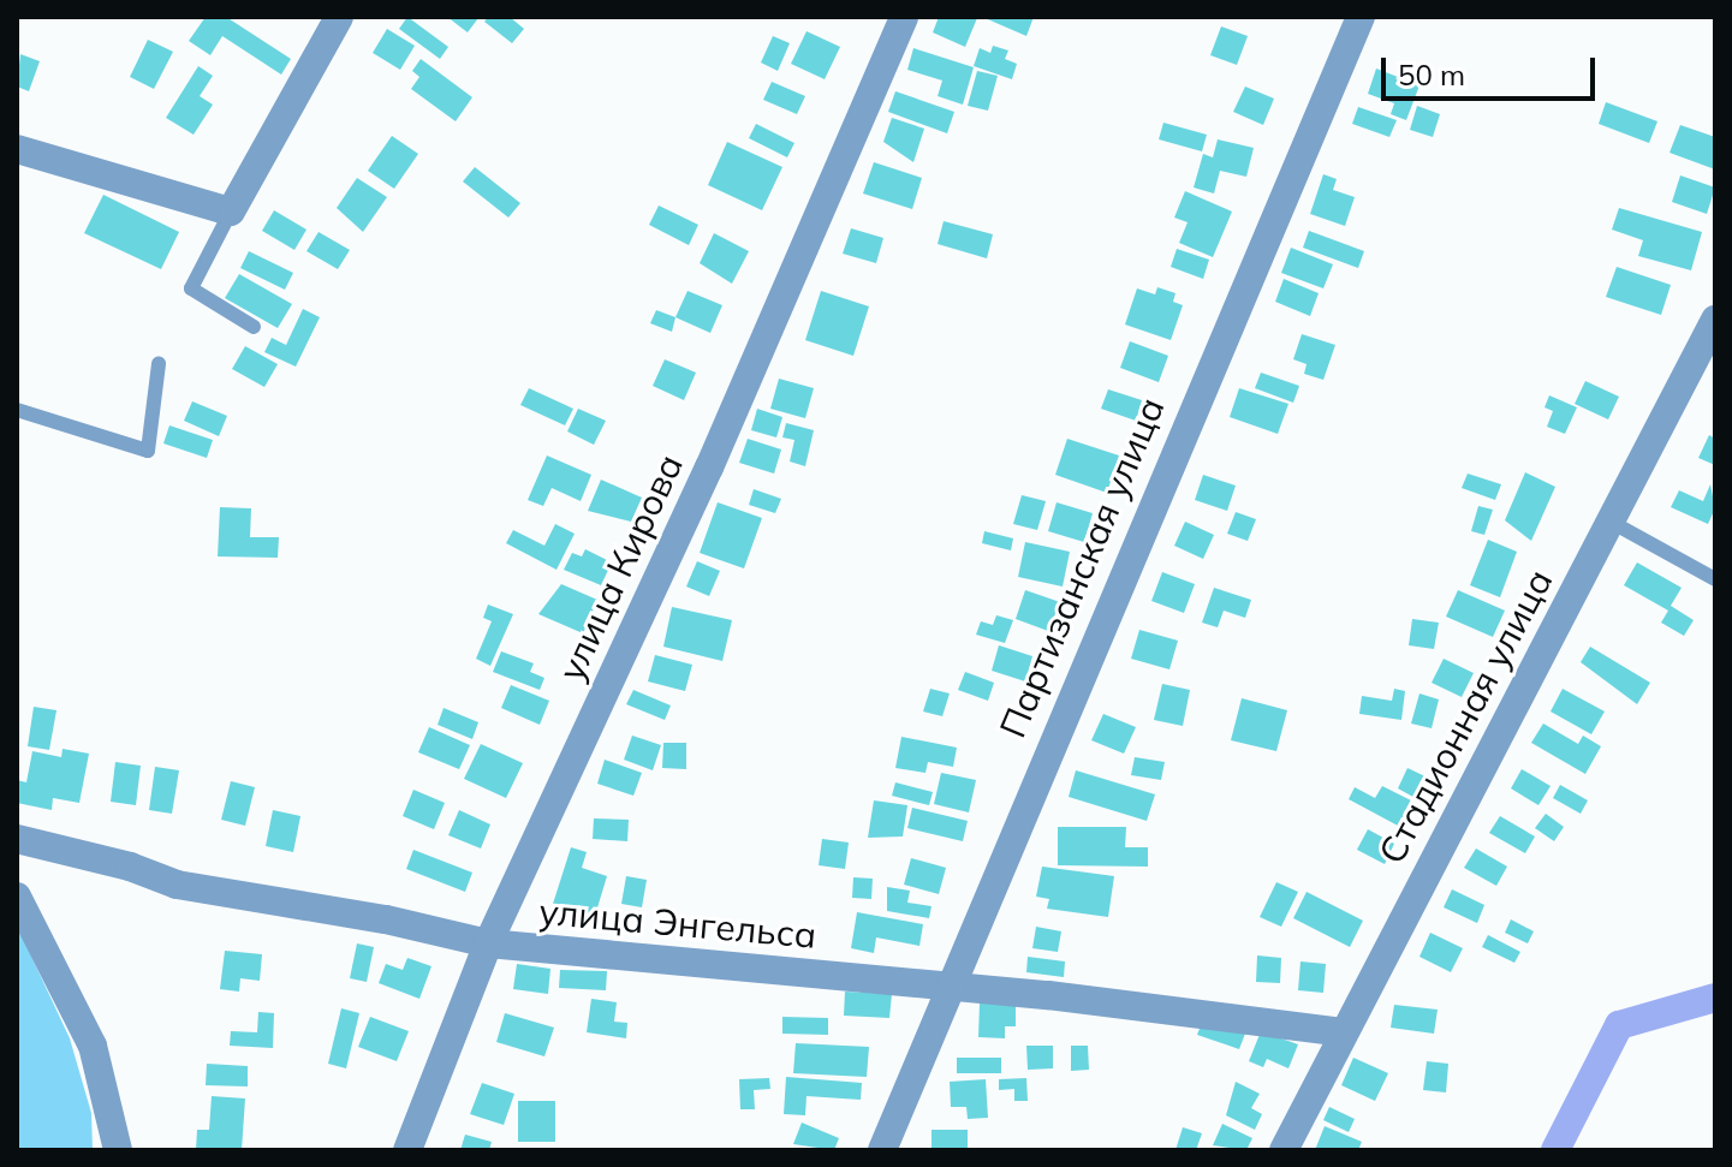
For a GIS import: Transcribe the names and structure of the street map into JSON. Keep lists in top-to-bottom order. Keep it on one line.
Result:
{"streets":{"street":["улица Кирова","Партизанская улица","Стадионная улица","улица Энгельса"]},"crossings":[["улица Кирова","улица Энгельса"],["Партизанская улица","улица Энгельса"],["Стадионная улица","улица Энгельса"]],"scale_bar":"50 m"}
